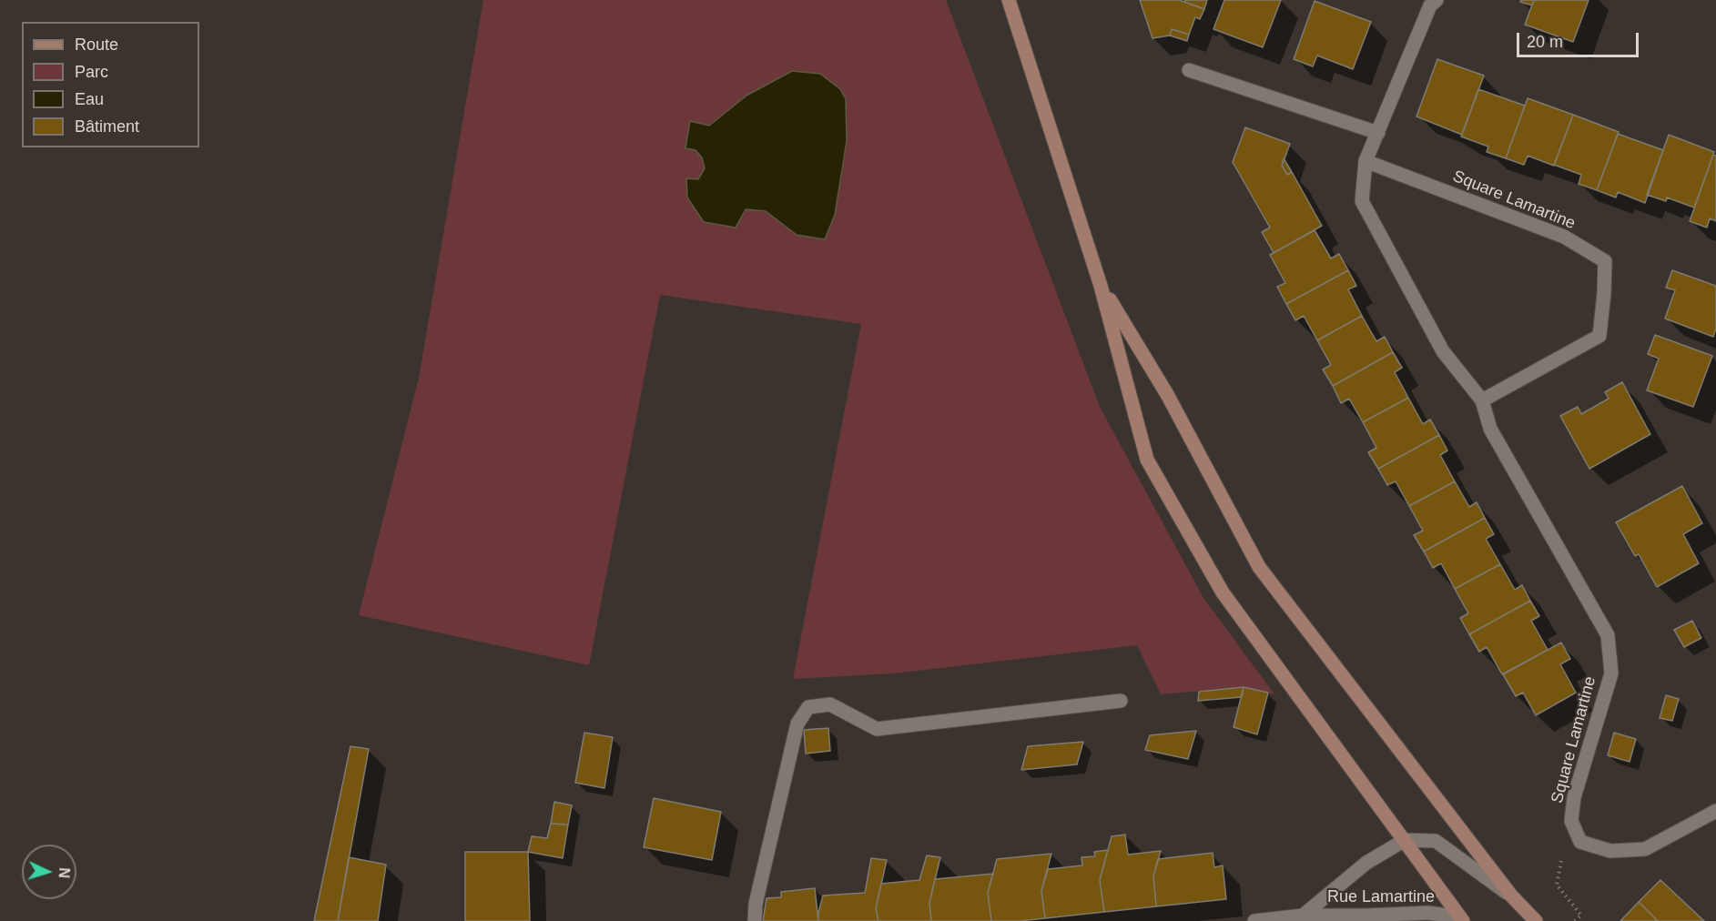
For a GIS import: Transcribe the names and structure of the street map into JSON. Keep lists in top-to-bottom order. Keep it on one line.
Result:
{"streets":{"street":["Square Lamartine","Rue Lamartine"]},"legend":["Route","Parc","Eau","Bâtiment"],"scale_bar":"20 m","north":"right"}
